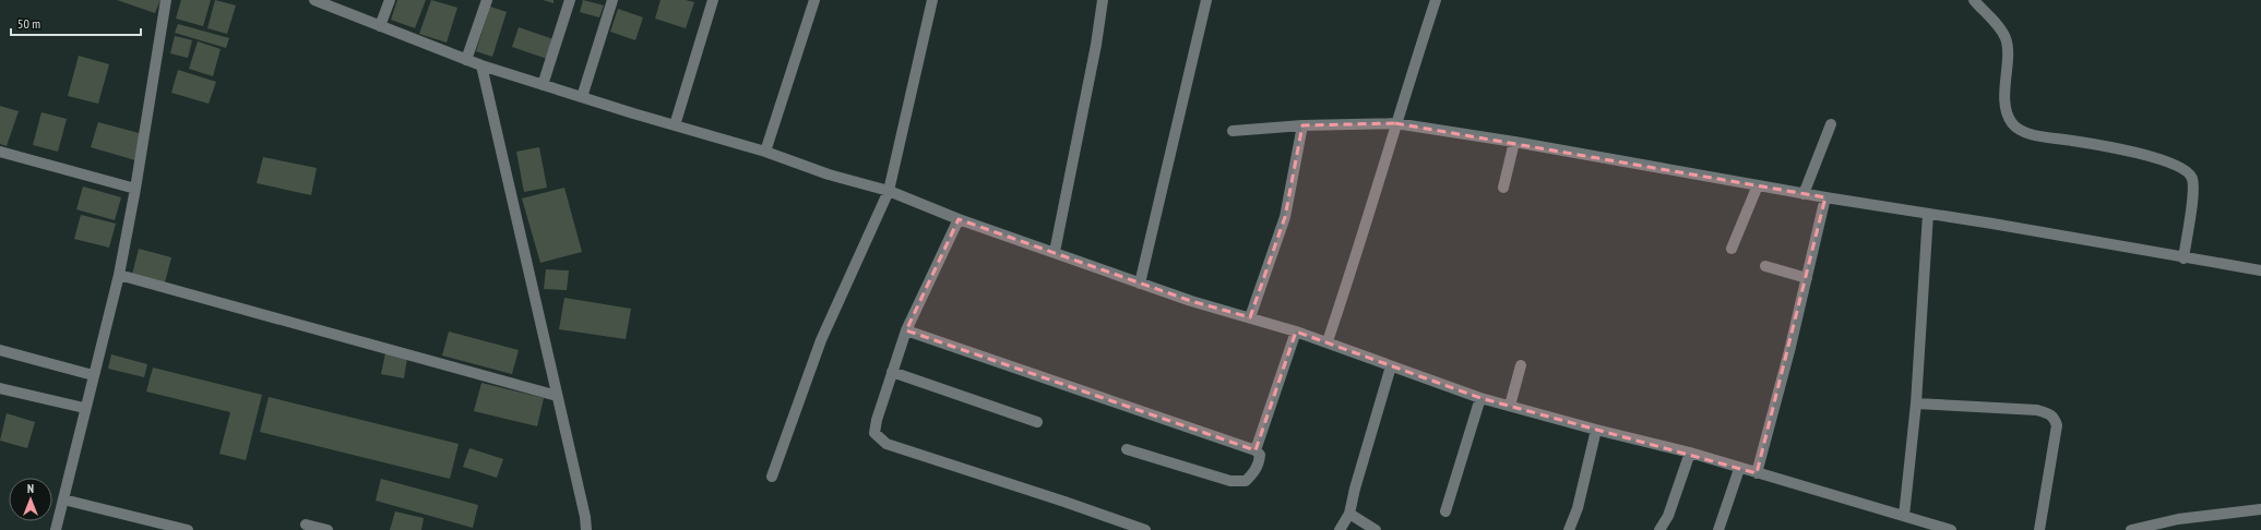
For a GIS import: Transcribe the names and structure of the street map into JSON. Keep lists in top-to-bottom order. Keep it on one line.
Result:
{"scale_bar":"50 m","north":"top"}
